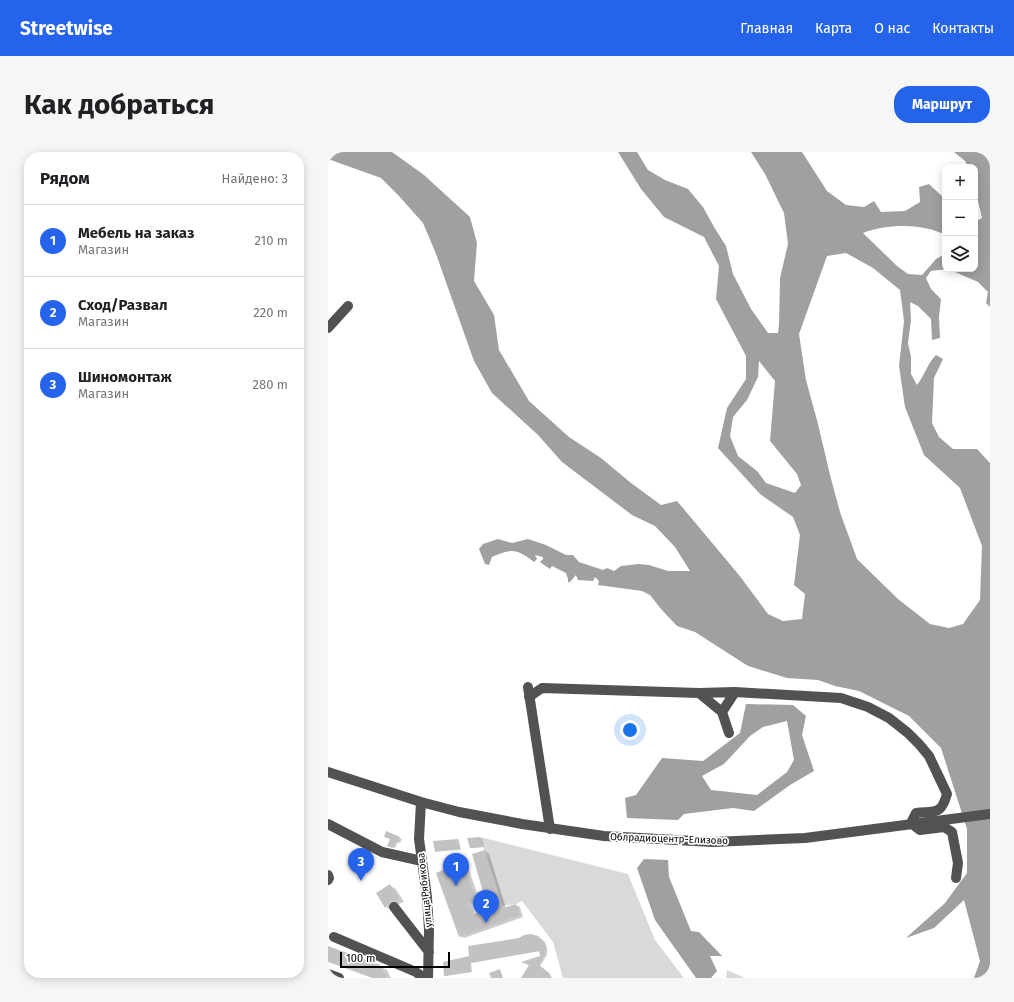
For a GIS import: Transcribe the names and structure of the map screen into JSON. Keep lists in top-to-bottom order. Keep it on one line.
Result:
{"streets":{"street":["Облрадиоцентр-Елизово","улица Рябикова"]},"crossings":[["Облрадиоцентр-Елизово","улица Рябикова"]],"scale_bar":"100 m","page":{"header":"Streetwise","nav":["Главная","Карта","О нас","Контакты"],"buttons":"Маршрут","title":"Как добраться","heading":["Рядом","Найдено: 3"],"map_buttons":["+","−"],"list":[{"mark":"1","name":"Мебель на заказ","note":"Магазин","value":"210 m"},{"mark":"2","name":"Сход/Развал","note":"Магазин","value":"220 m"},{"mark":"3","name":"Шиномонтаж","note":"Магазин","value":"280 m"}],"pins":["3","1","2"],"scale":"100 m"}}
